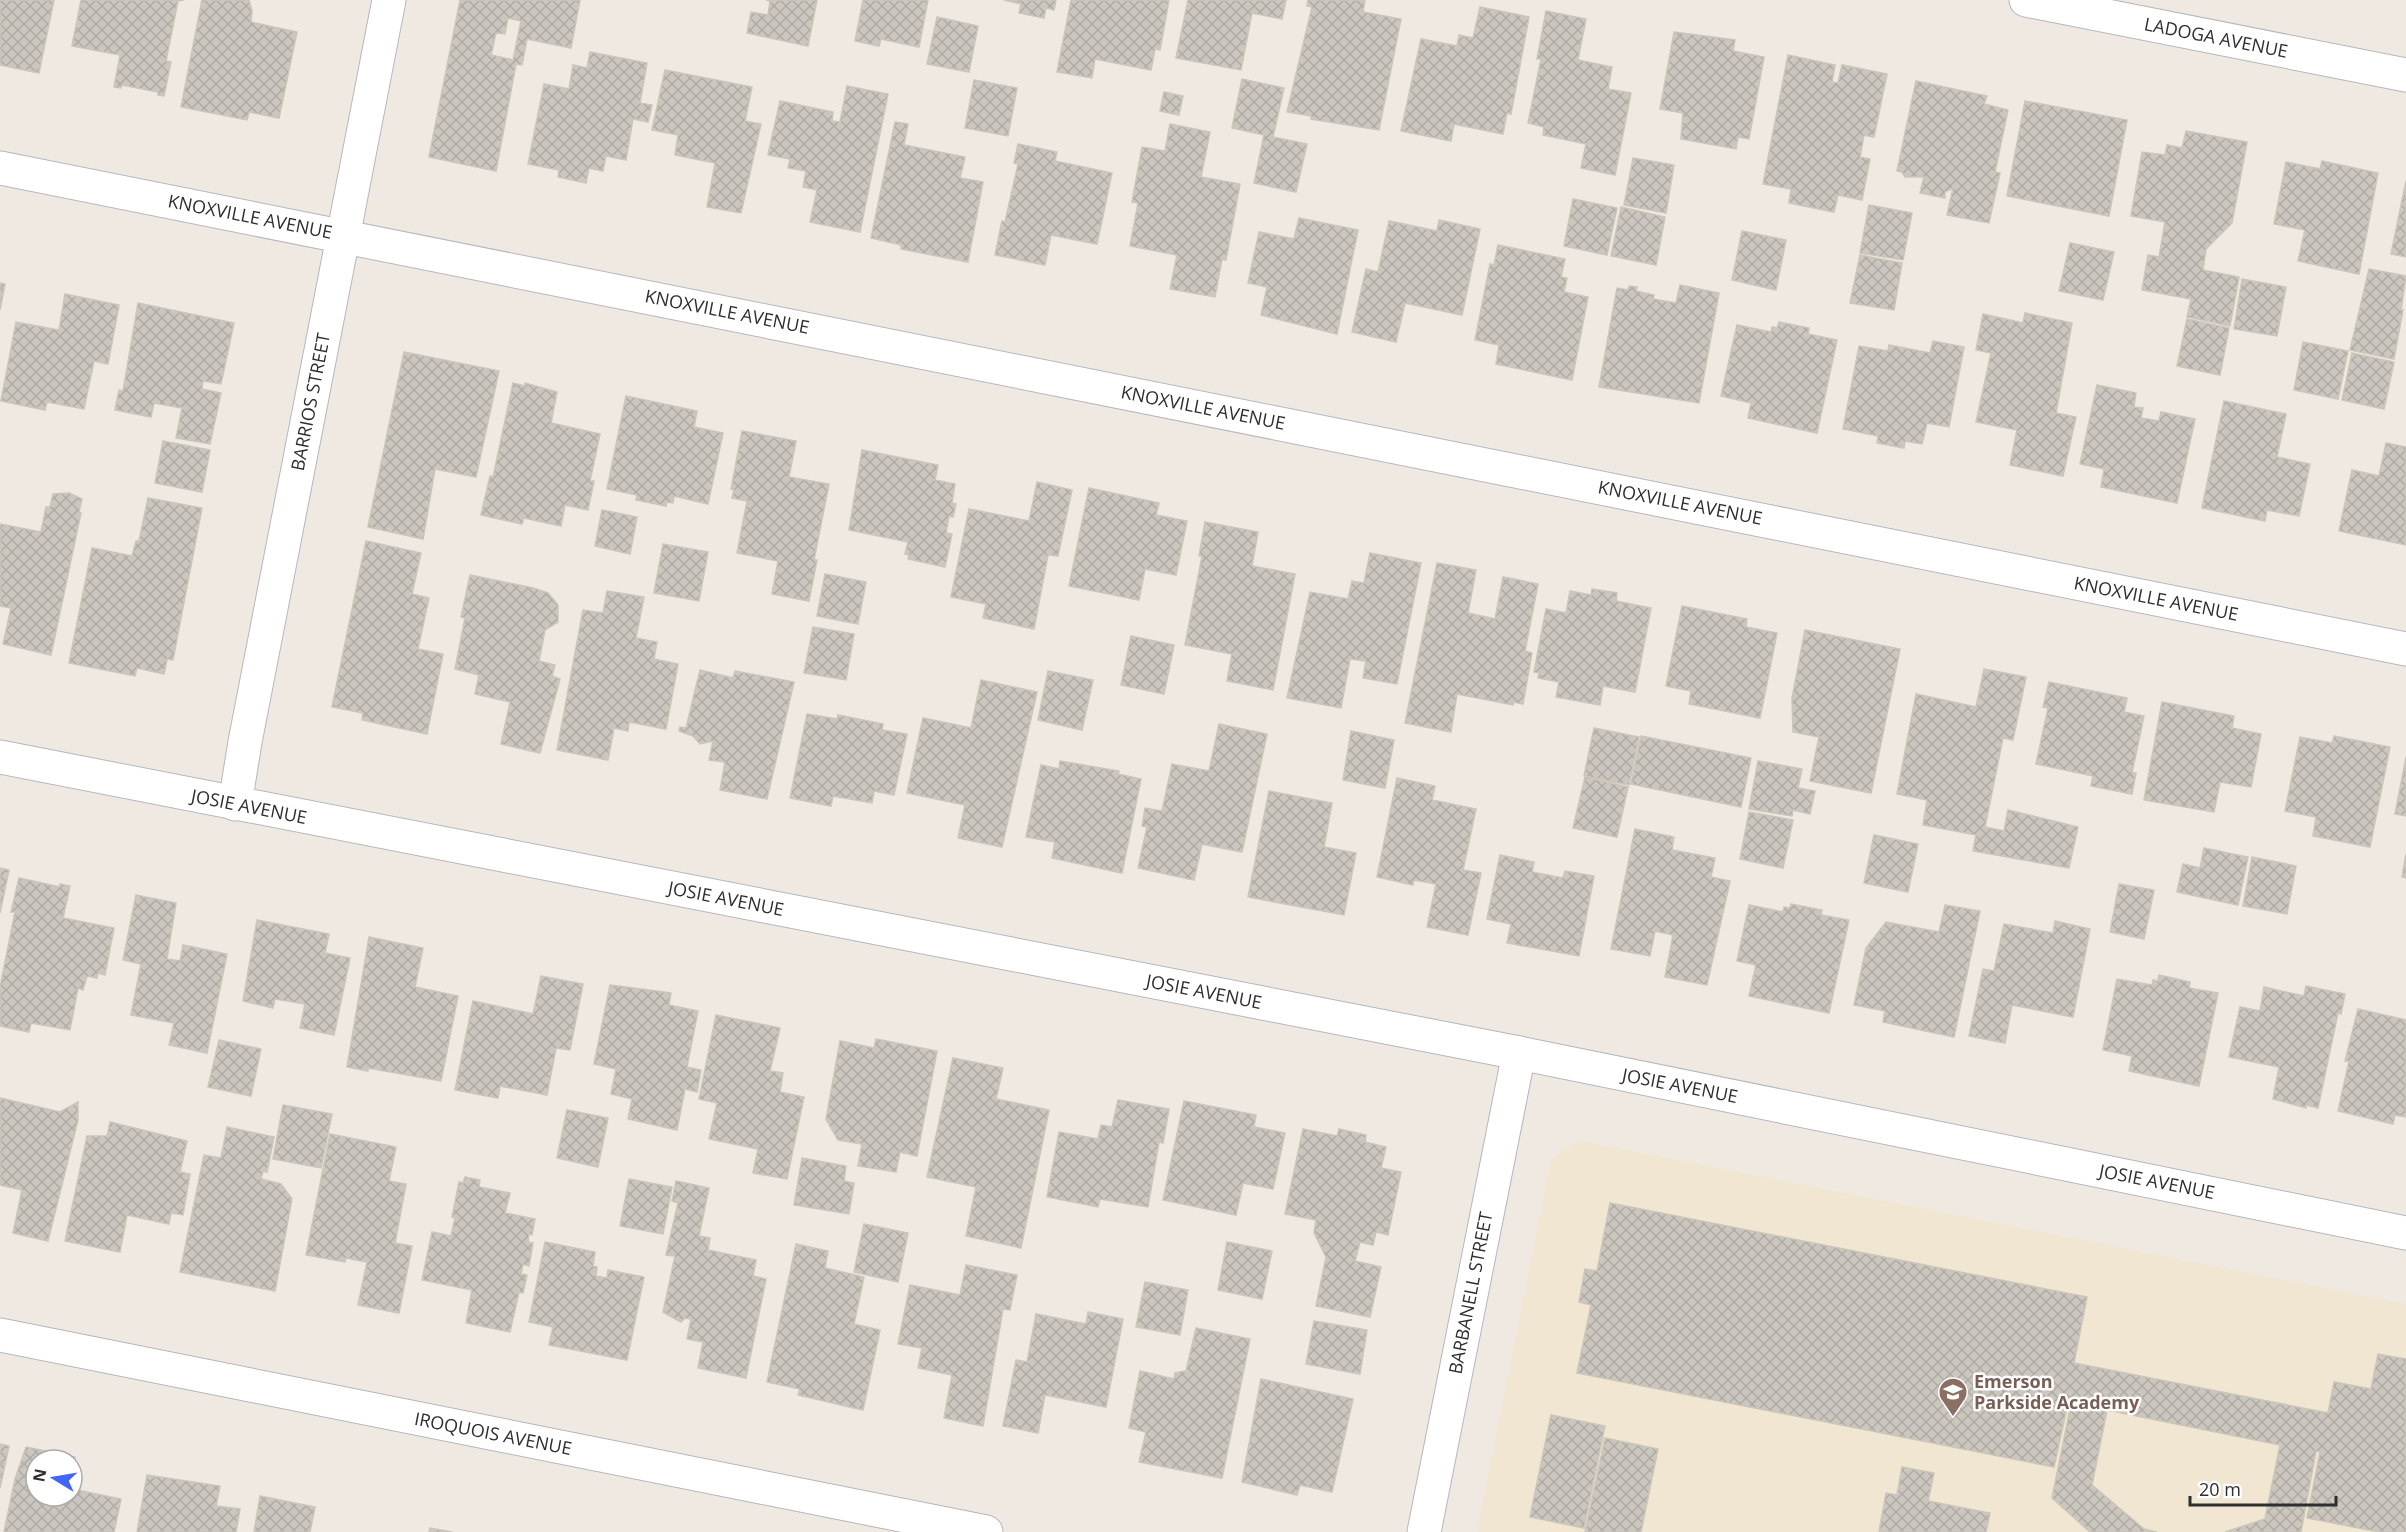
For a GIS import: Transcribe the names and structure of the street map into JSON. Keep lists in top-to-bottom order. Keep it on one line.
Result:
{"streets":{"street":["LADOGA AVENUE","KNOXVILLE AVENUE","BARRIOS STREET","JOSIE AVENUE","BARBANELL STREET","IROQUOIS AVENUE"]},"crossings":[["KNOXVILLE AVENUE","BARRIOS STREET"],["BARRIOS STREET","JOSIE AVENUE"],["JOSIE AVENUE","BARBANELL STREET"]],"places":{"school or university":["Emerson Parkside Academy"]},"scale_bar":"20 m","north":"left"}
